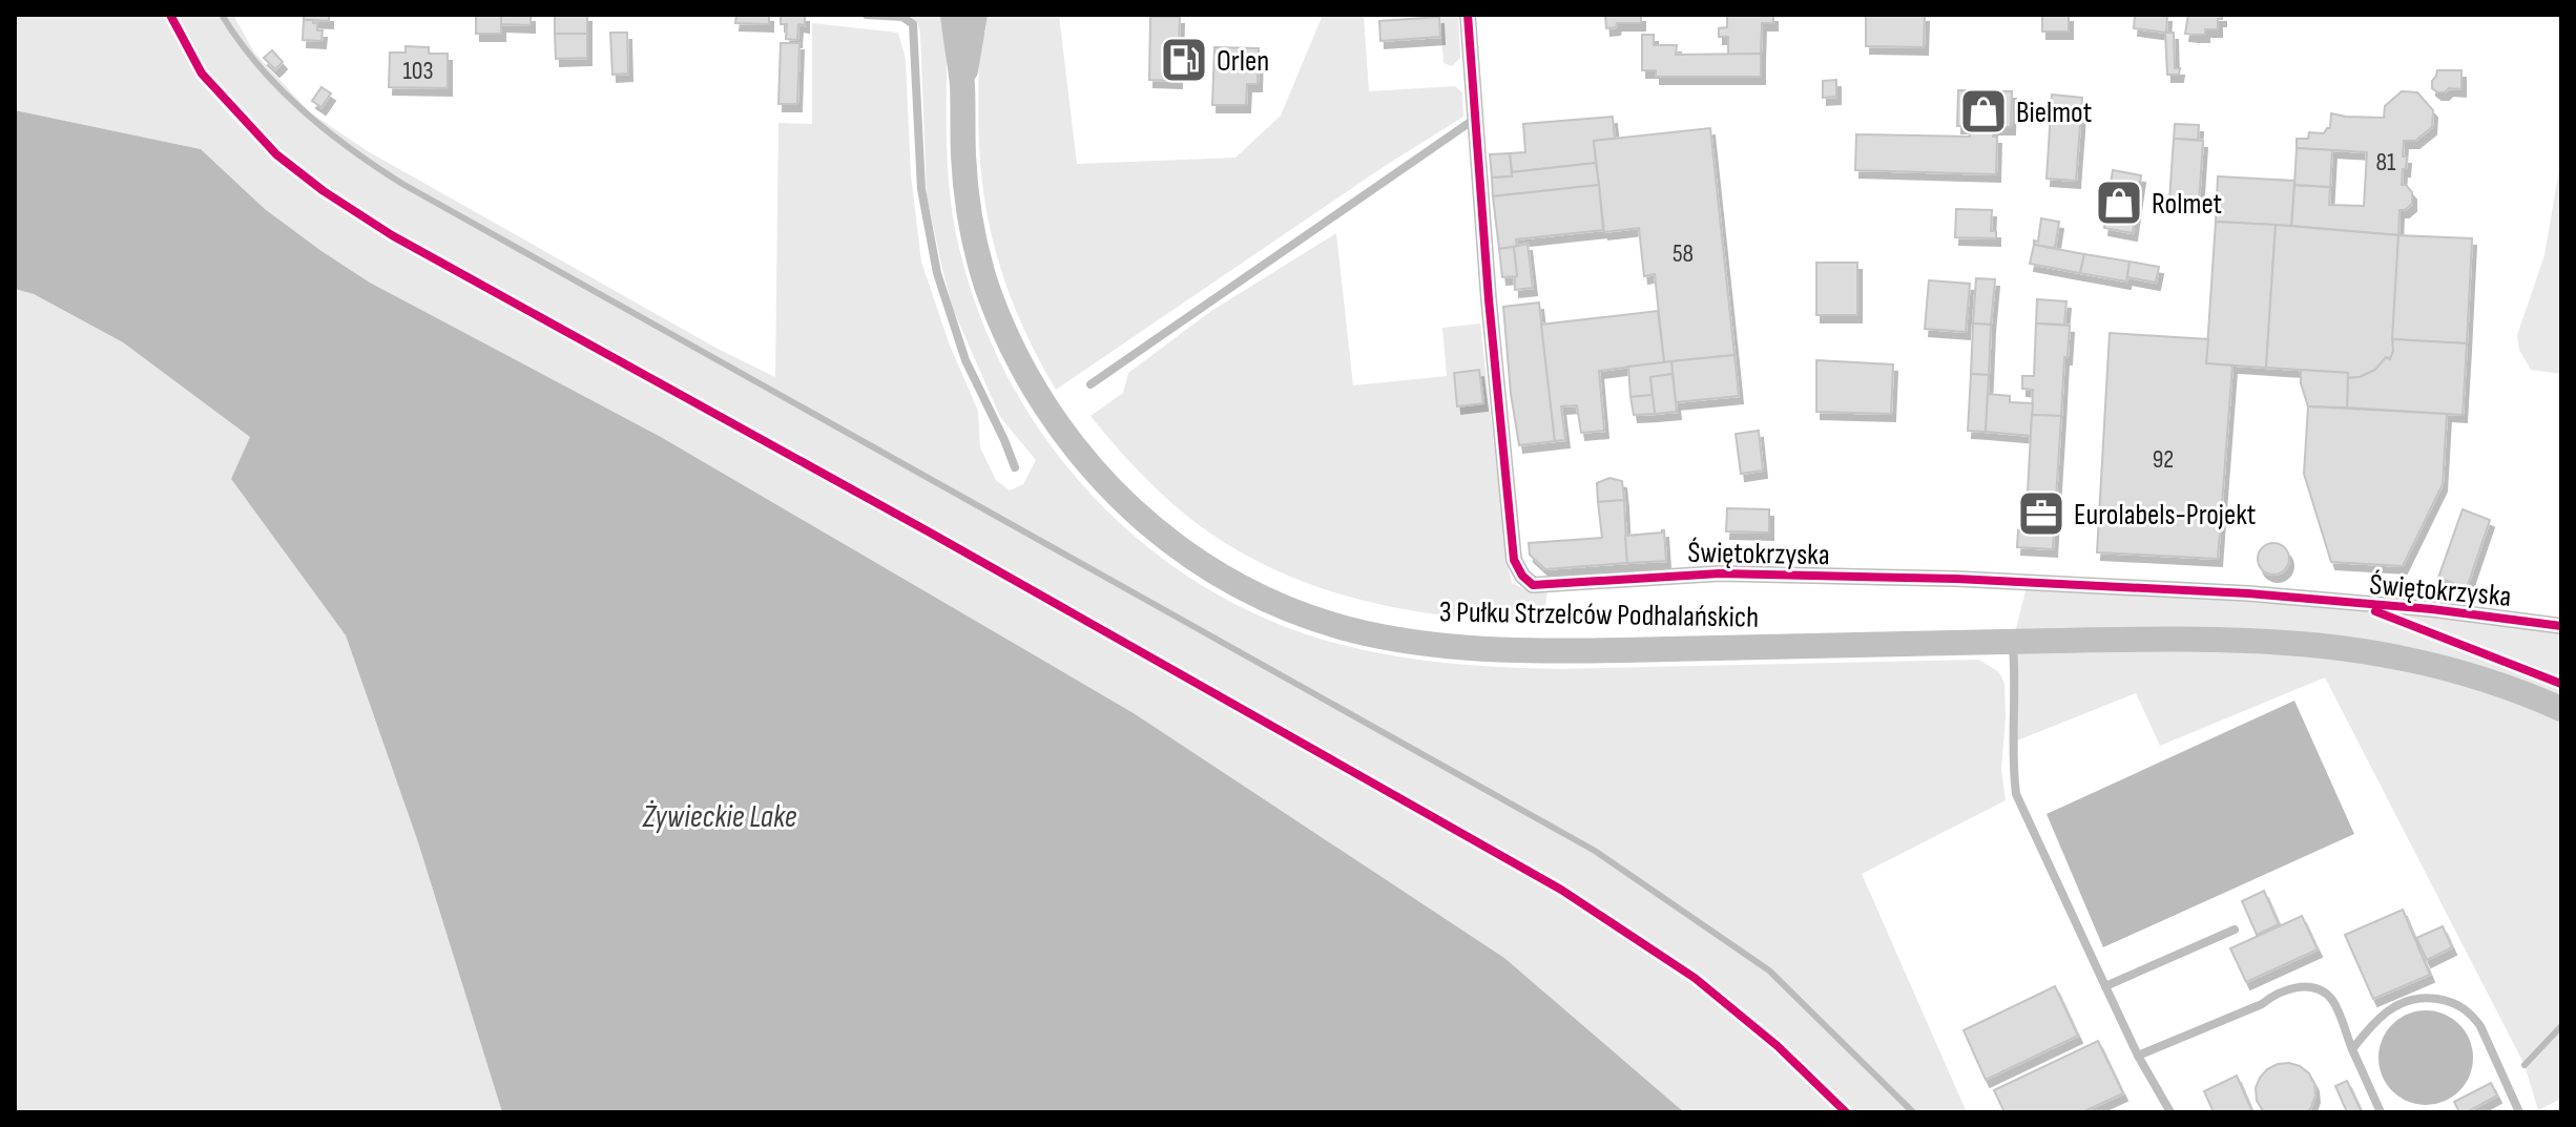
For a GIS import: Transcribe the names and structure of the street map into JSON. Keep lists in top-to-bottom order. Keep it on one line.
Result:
{"streets":{"main road":["3 Pułku Strzelców Podhalańskich"],"street":["Świętokrzyska"]},"water":["Żywieckie Lake"],"places":{"fuel station":["Orlen"],"shop":["Bielmot","Rolmet"],"office":["Eurolabels-Projekt"]},"house_numbers":["103","81","58","92"]}
